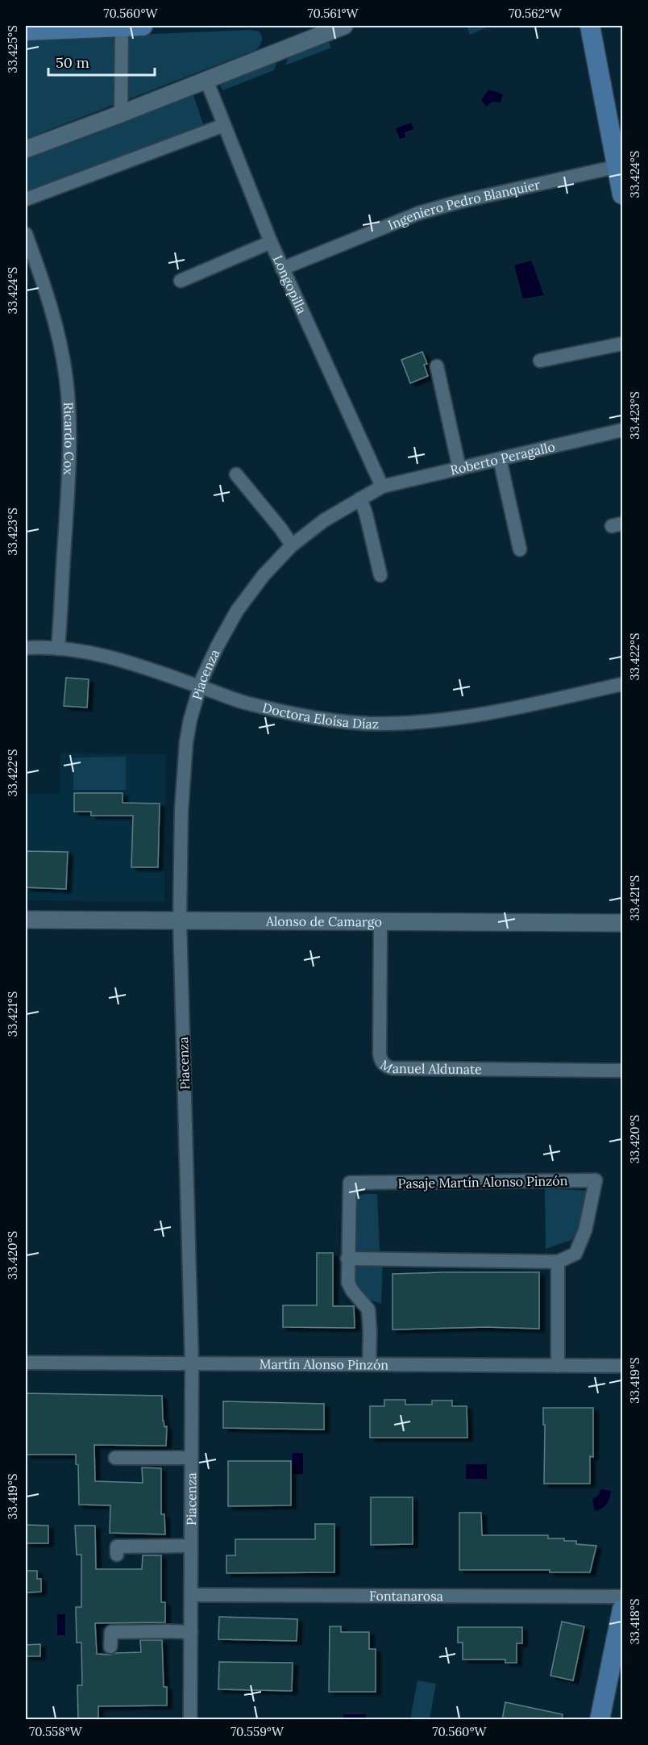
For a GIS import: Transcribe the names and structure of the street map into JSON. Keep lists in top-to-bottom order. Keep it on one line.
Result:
{"streets":{"street":["Ingeniero Pedro Blanquier","Longopilla","Ricardo Cox","Roberto Peragallo","Piacenza","Doctora Eloísa Díaz","Alonso de Camargo","Manuel Aldunate","Pasaje Martín Alonso Pinzón","Martín Alonso Pinzón","Fontanarosa"]},"crossings":[["Ingeniero Pedro Blanquier","Longopilla"],["Longopilla","Roberto Peragallo"],["Longopilla","Piacenza"],["Ricardo Cox","Doctora Eloísa Díaz"],["Roberto Peragallo","Piacenza"],["Piacenza","Doctora Eloísa Díaz"],["Piacenza","Alonso de Camargo"],["Piacenza","Martín Alonso Pinzón"],["Piacenza","Fontanarosa"],["Alonso de Camargo","Manuel Aldunate"],["Pasaje Martín Alonso Pinzón","Martín Alonso Pinzón"]],"scale_bar":"50 m","coordinates":["70.560°W","70.561°W","70.562°W","33.425°S","33.424°S","33.423°S","33.422°S","33.421°S","33.420°S","33.419°S","33.418°S","70.558°W","70.559°W"]}
